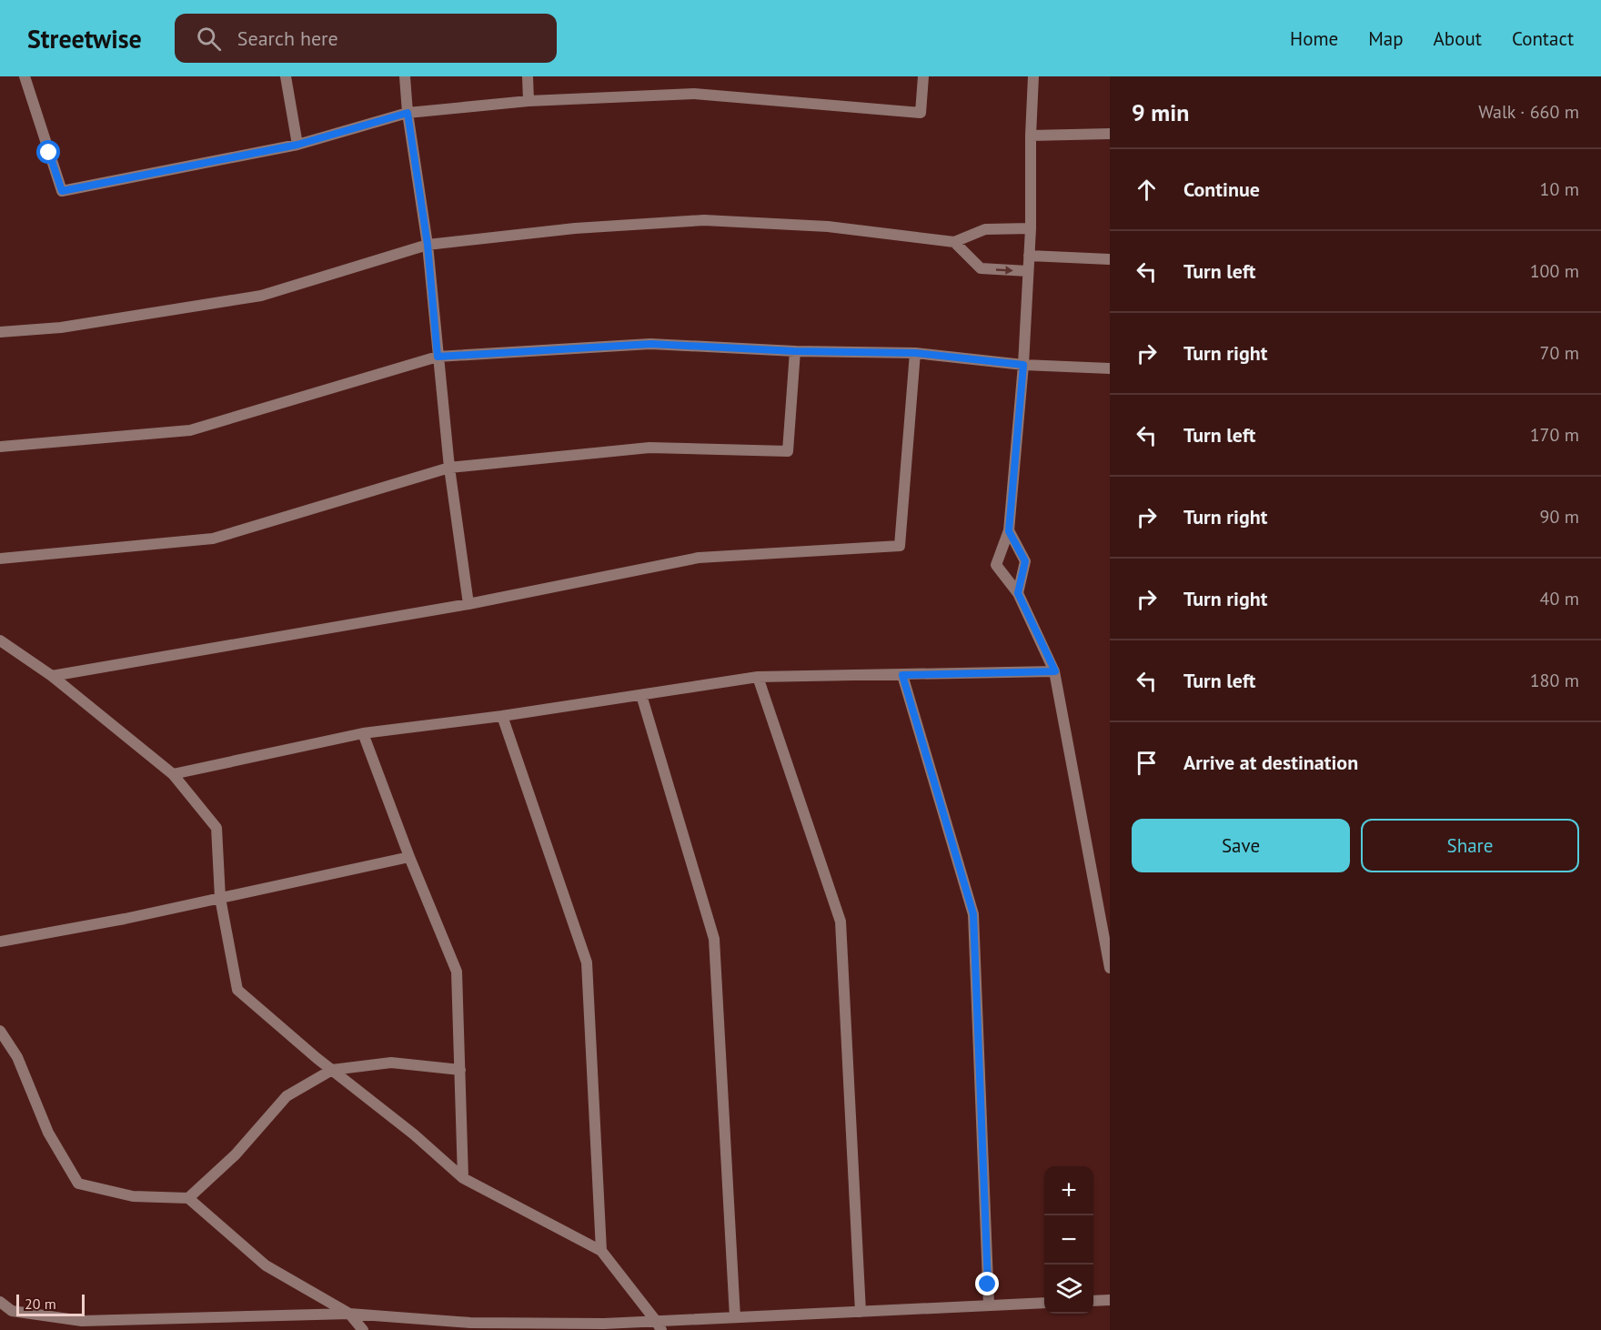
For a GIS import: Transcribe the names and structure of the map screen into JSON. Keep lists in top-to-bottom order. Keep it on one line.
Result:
{"scale_bar":"20 m","page":{"header":"Streetwise","search":"Search here","nav":["Home","Map","About","Contact"],"heading":["9 min","Walk · 660 m"],"list":[["Continue","10 m"],["Turn left","100 m"],["Turn right","70 m"],["Turn left","170 m"],["Turn right","90 m"],["Turn right","40 m"],["Turn left","180 m"],"Arrive at destination"],"buttons":["Save","Share"],"map_buttons":["+","−"],"scale":"20 m"}}
